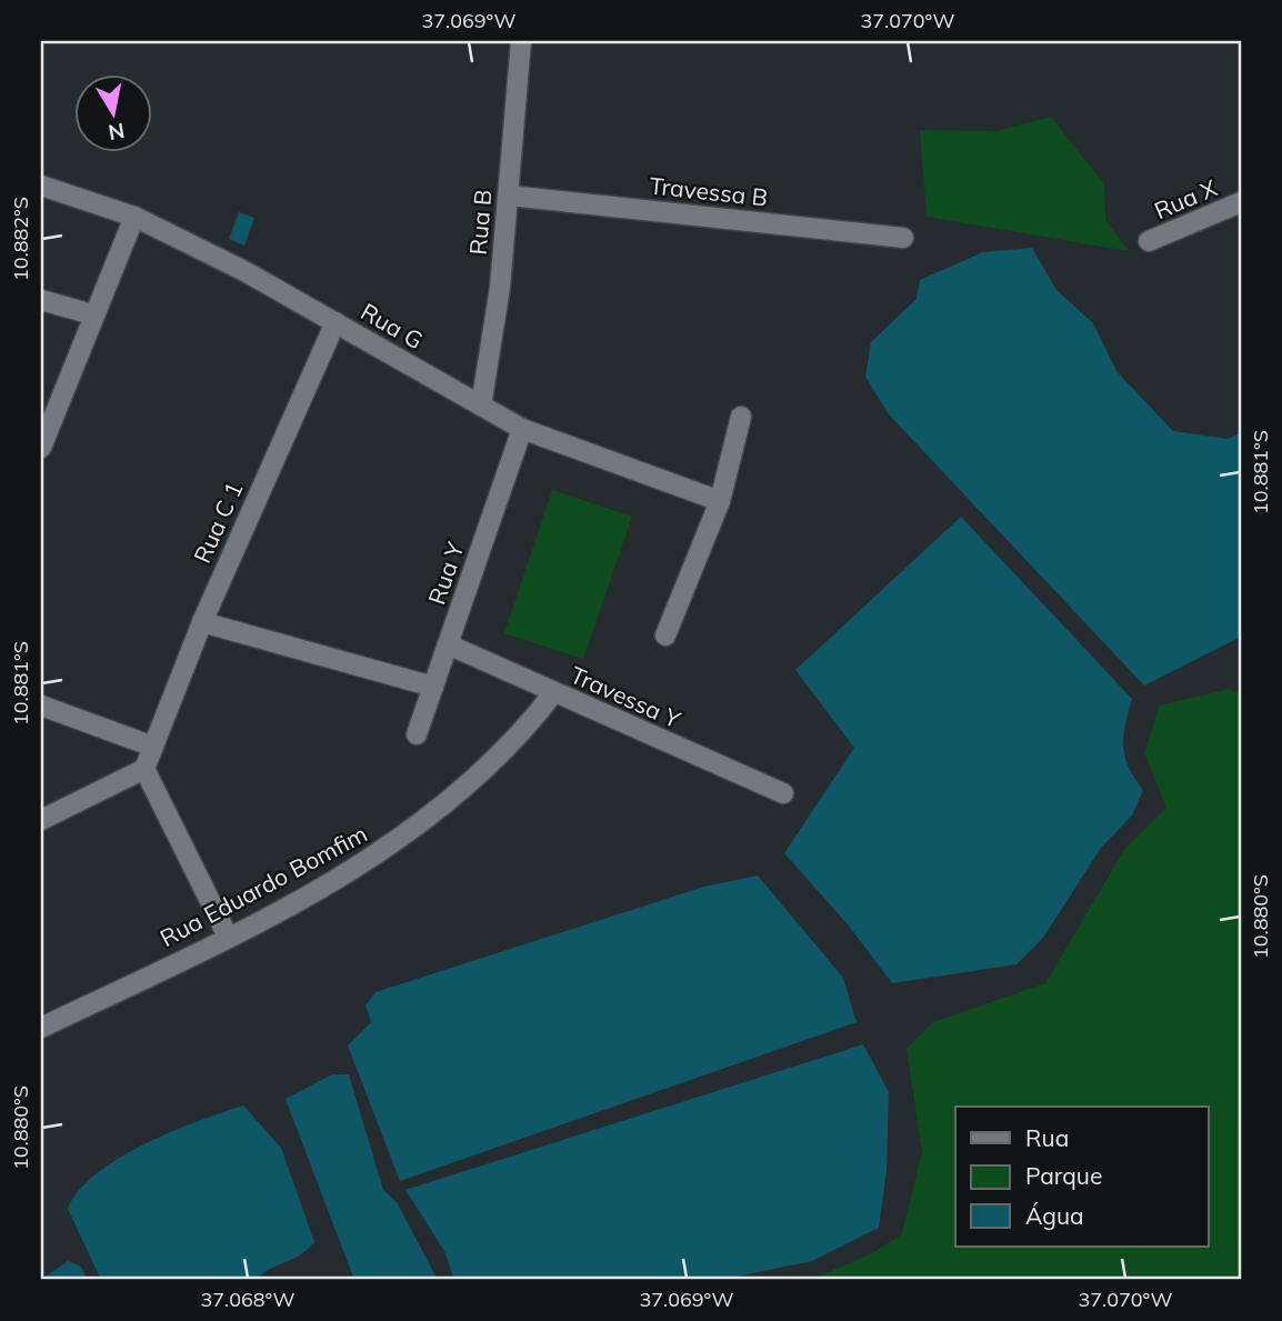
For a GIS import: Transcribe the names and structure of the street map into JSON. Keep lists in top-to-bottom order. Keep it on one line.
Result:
{"streets":{"street":["Travessa B","Rua X","Rua B","Rua G","Rua C 1","Rua Y","Travessa Y","Rua Eduardo Bomfim"]},"crossings":[["Travessa B","Rua B"],["Rua B","Rua G"],["Rua G","Rua C 1"],["Rua G","Rua Y"],["Rua Y","Travessa Y"],["Travessa Y","Rua Eduardo Bomfim"]],"legend":["Rua","Parque","Água"],"north":"bottom","coordinates":["37.069°W","37.070°W","10.882°S","10.881°S","10.880°S","37.068°W"]}
